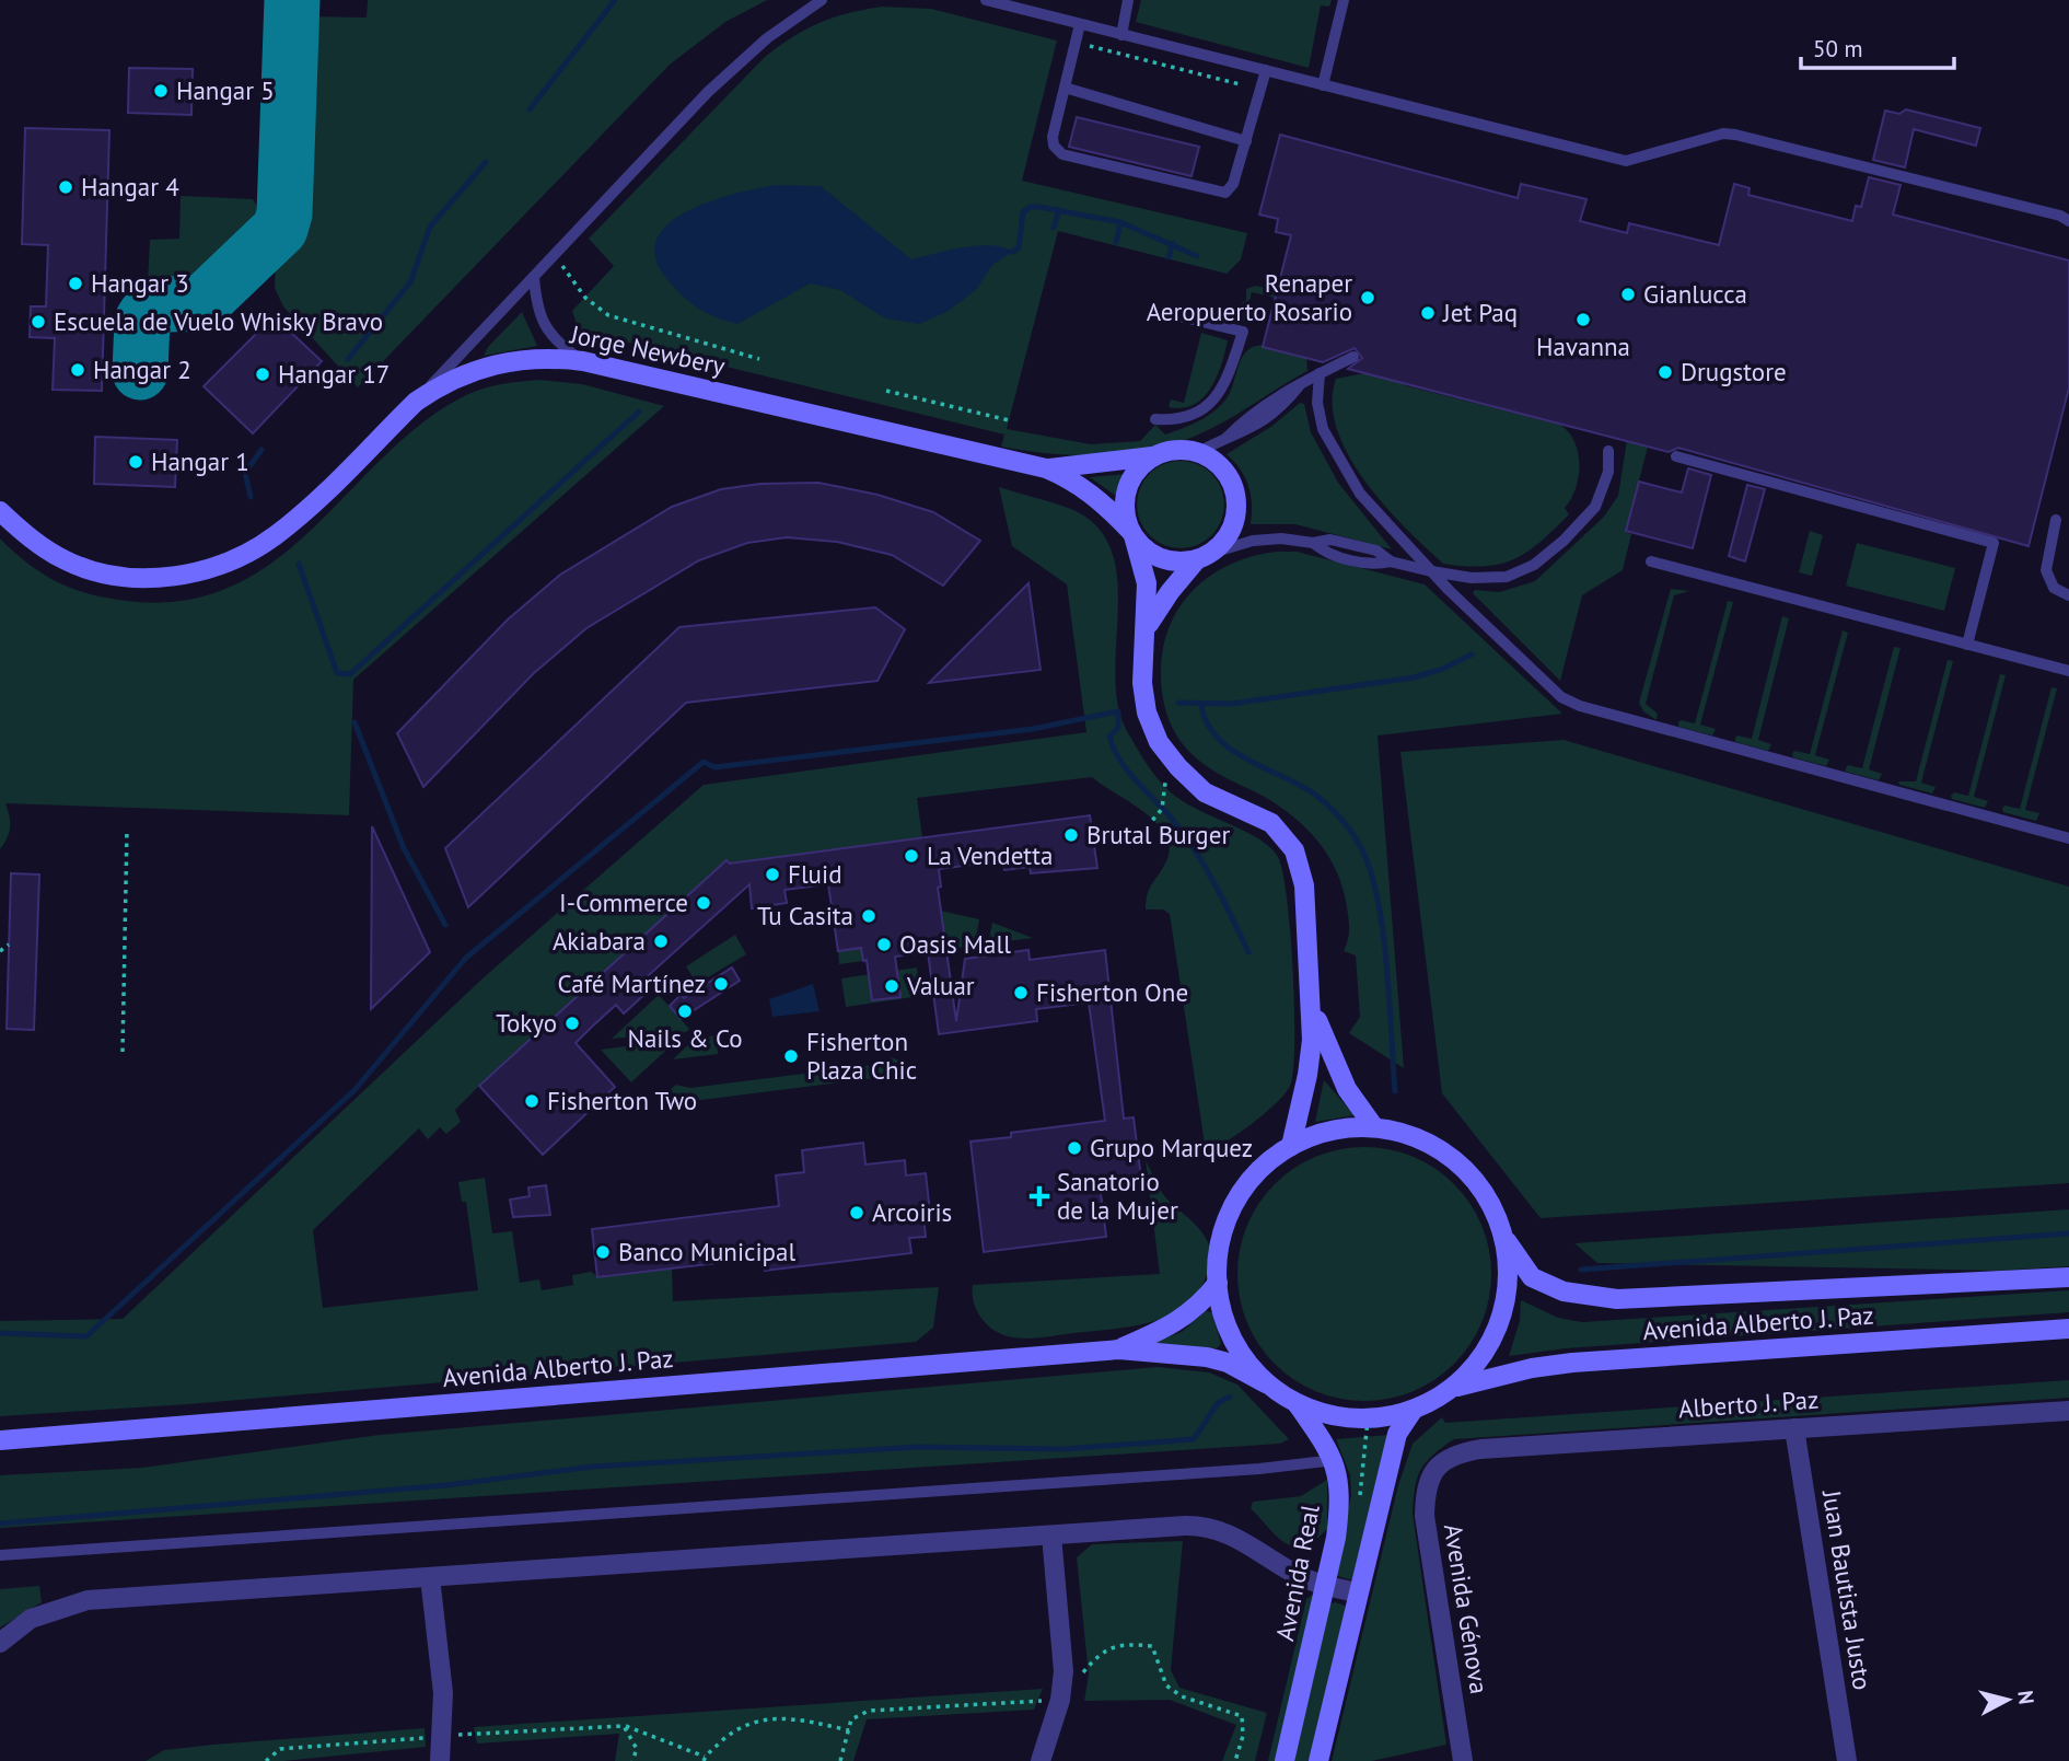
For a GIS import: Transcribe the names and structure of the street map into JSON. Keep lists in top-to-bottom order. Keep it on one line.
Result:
{"streets":{"main road":["Jorge Newbery","Avenida Alberto J. Paz","Avenida Real"],"street":["Alberto J. Paz","Juan Bautista Justo","Avenida Génova"]},"crossings":[["Alberto J. Paz","Juan Bautista Justo"],["Alberto J. Paz","Avenida Génova"]],"places":{"other":["Hangar 5","Hangar 4","Hangar 3","Gianlucca","Renaper Aeropuerto Rosario","Jet Paq","Havanna","Escuela de Vuelo Whisky Bravo","Hangar 2","Drugstore","Hangar 17","Hangar 1","Brutal Burger","La Vendetta","Fluid","I-Commerce","Tu Casita","Akiabara","Oasis Mall","Café Martínez","Valuar","Fisherton One","Nails & Co","Tokyo","Fisherton Plaza Chic","Fisherton Two","Grupo Marquez","Arcoiris","Banco Municipal"],"health":["Sanatorio de la Mujer"]},"scale_bar":"50 m","north":"right"}
